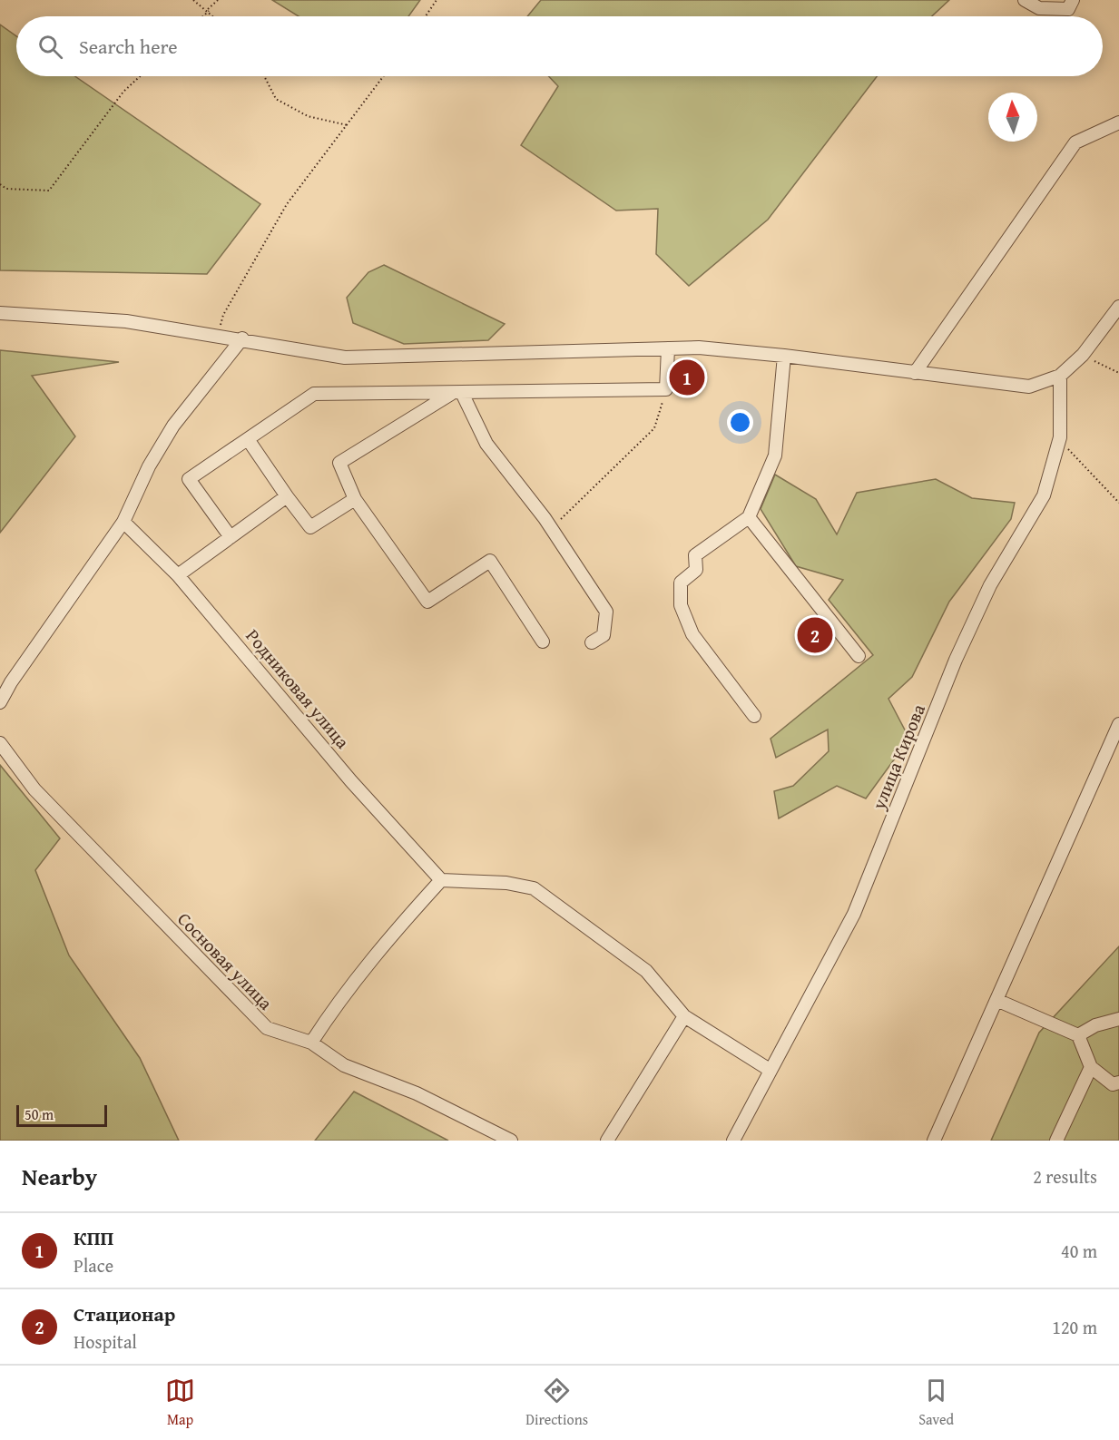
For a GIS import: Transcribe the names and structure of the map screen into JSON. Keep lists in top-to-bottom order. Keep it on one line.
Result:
{"streets":{"street":["Родниковая улица","улица Кирова","Сосновая улица"]},"scale_bar":"50 m","north":"top","page":{"search":"Search here","pins":["1","2"],"scale":"50 m","heading":["Nearby","2 results"],"list":[{"mark":"1","name":"КПП","note":"Place","value":"40 m"},{"mark":"2","name":"Стационар","note":"Hospital","value":"120 m"}],"nav":["Map","Directions","Saved"]}}
